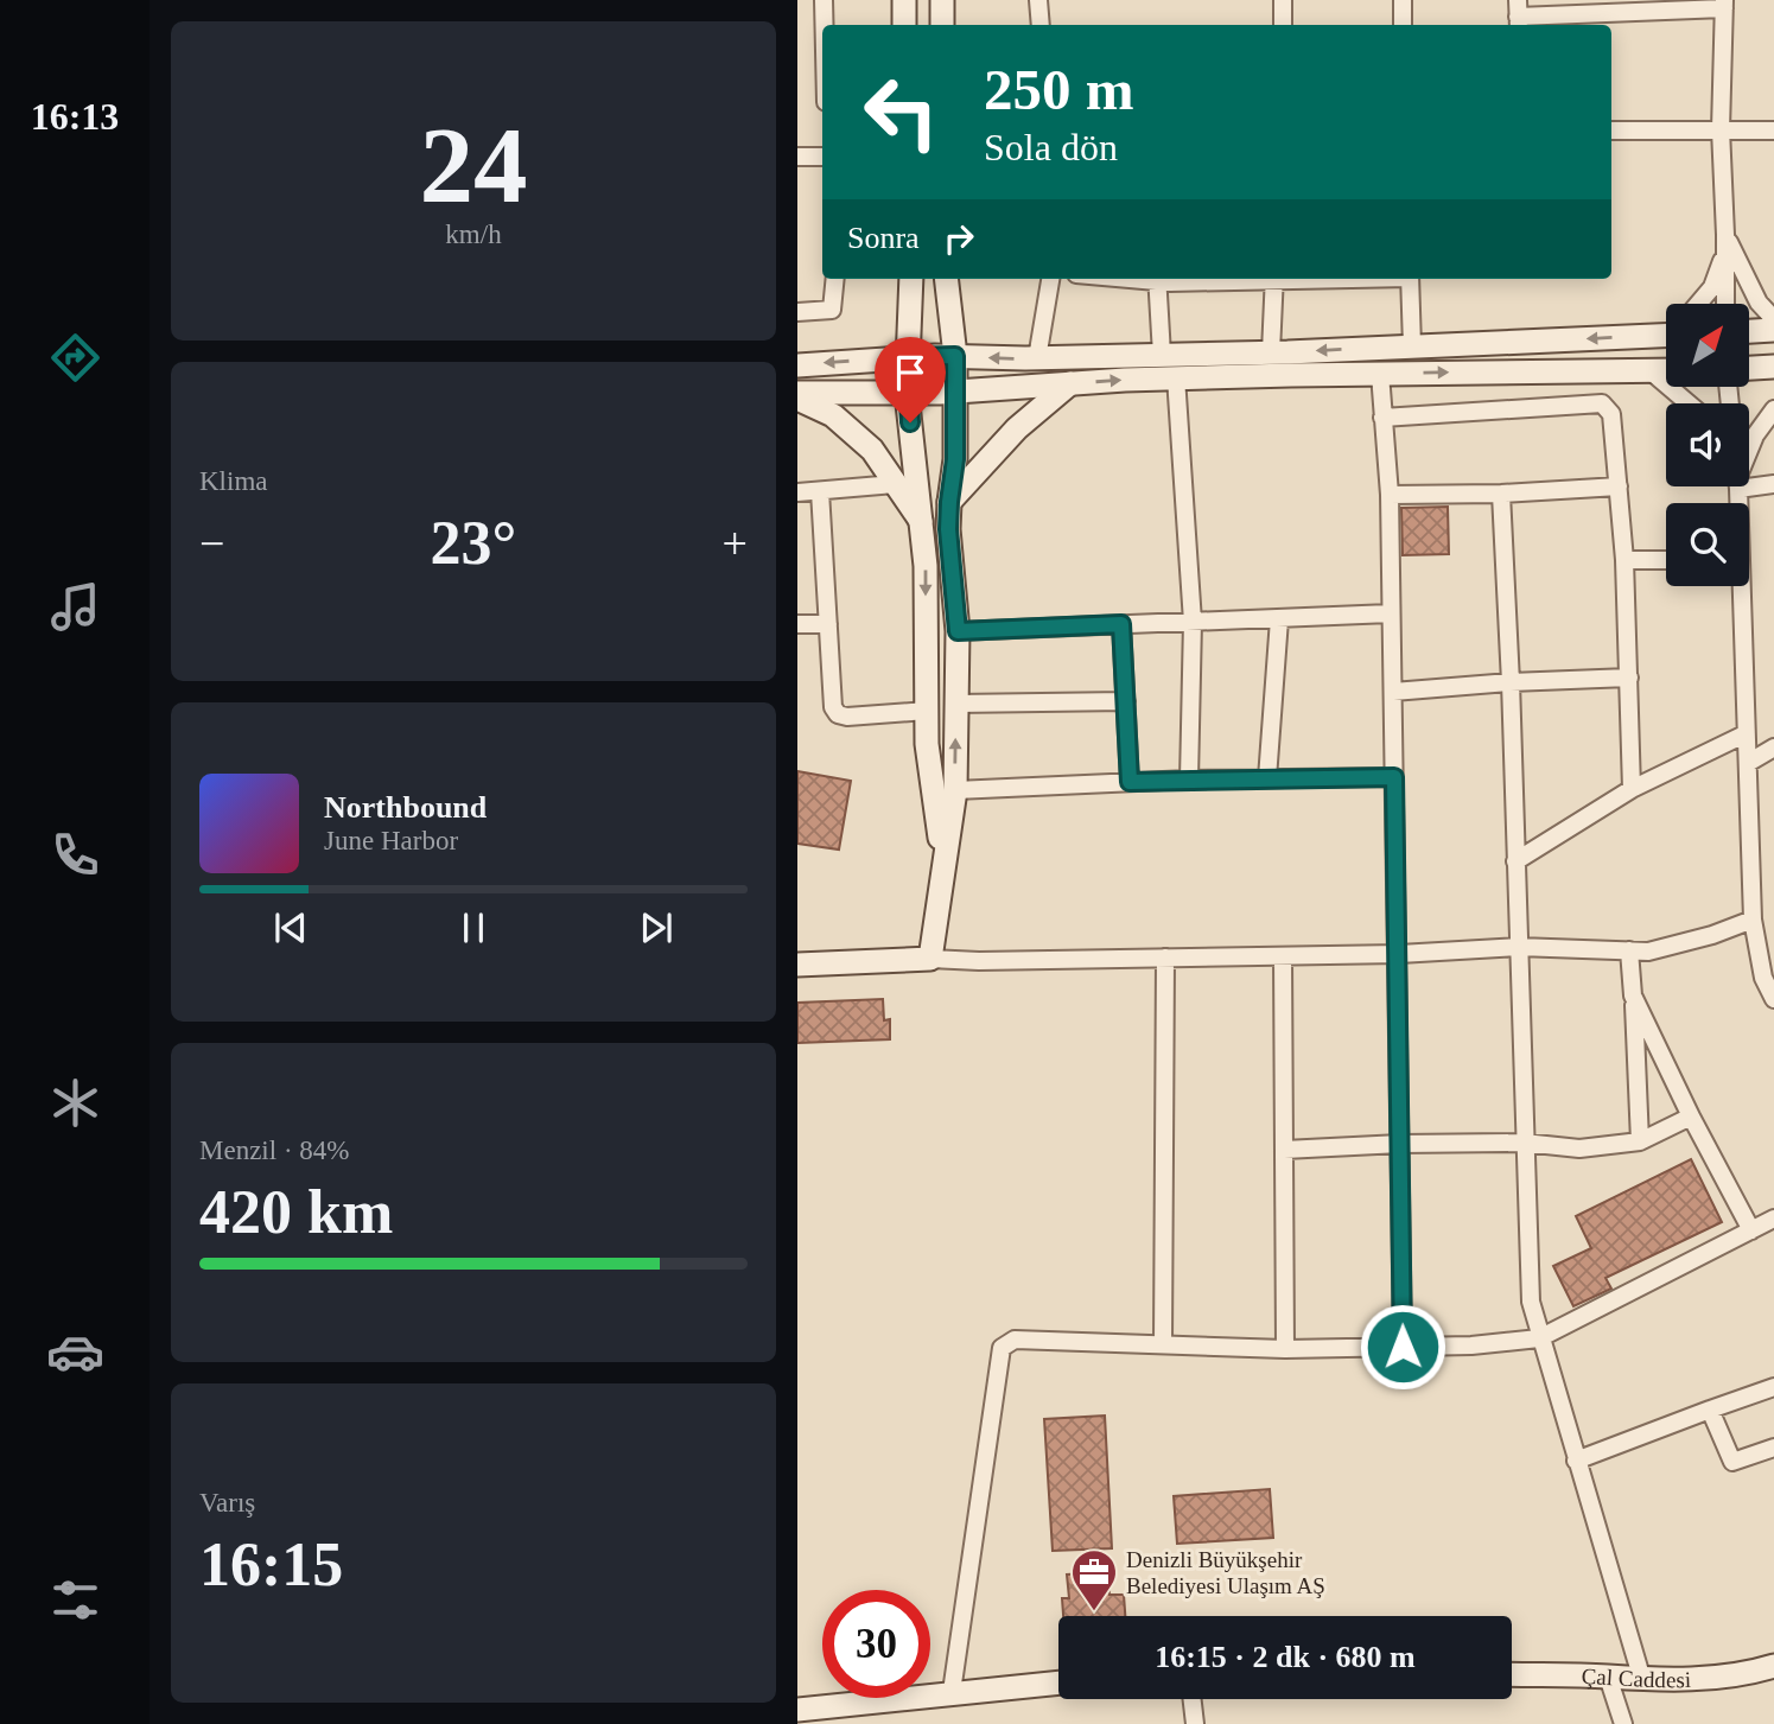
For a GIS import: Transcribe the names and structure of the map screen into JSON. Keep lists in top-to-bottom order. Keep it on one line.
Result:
{"streets":{"street":["Çal Caddesi"]},"places":{"office":["Denizli Büyükşehir Belediyesi Ulaşım AŞ"]},"north":"top right","page":{"tabs":"16:13","tile":[["24","km/h"],"Klima",["Menzil · 84%","420 km"],["Varış","16:15"]],"turn":["250 m","Sola dön"],"then":"Sonra","heat":["−","23°","+"],"song":["Northbound","June Harbor"],"limit":"30","trip":"16:15 · 2 dk · 680 m"}}
